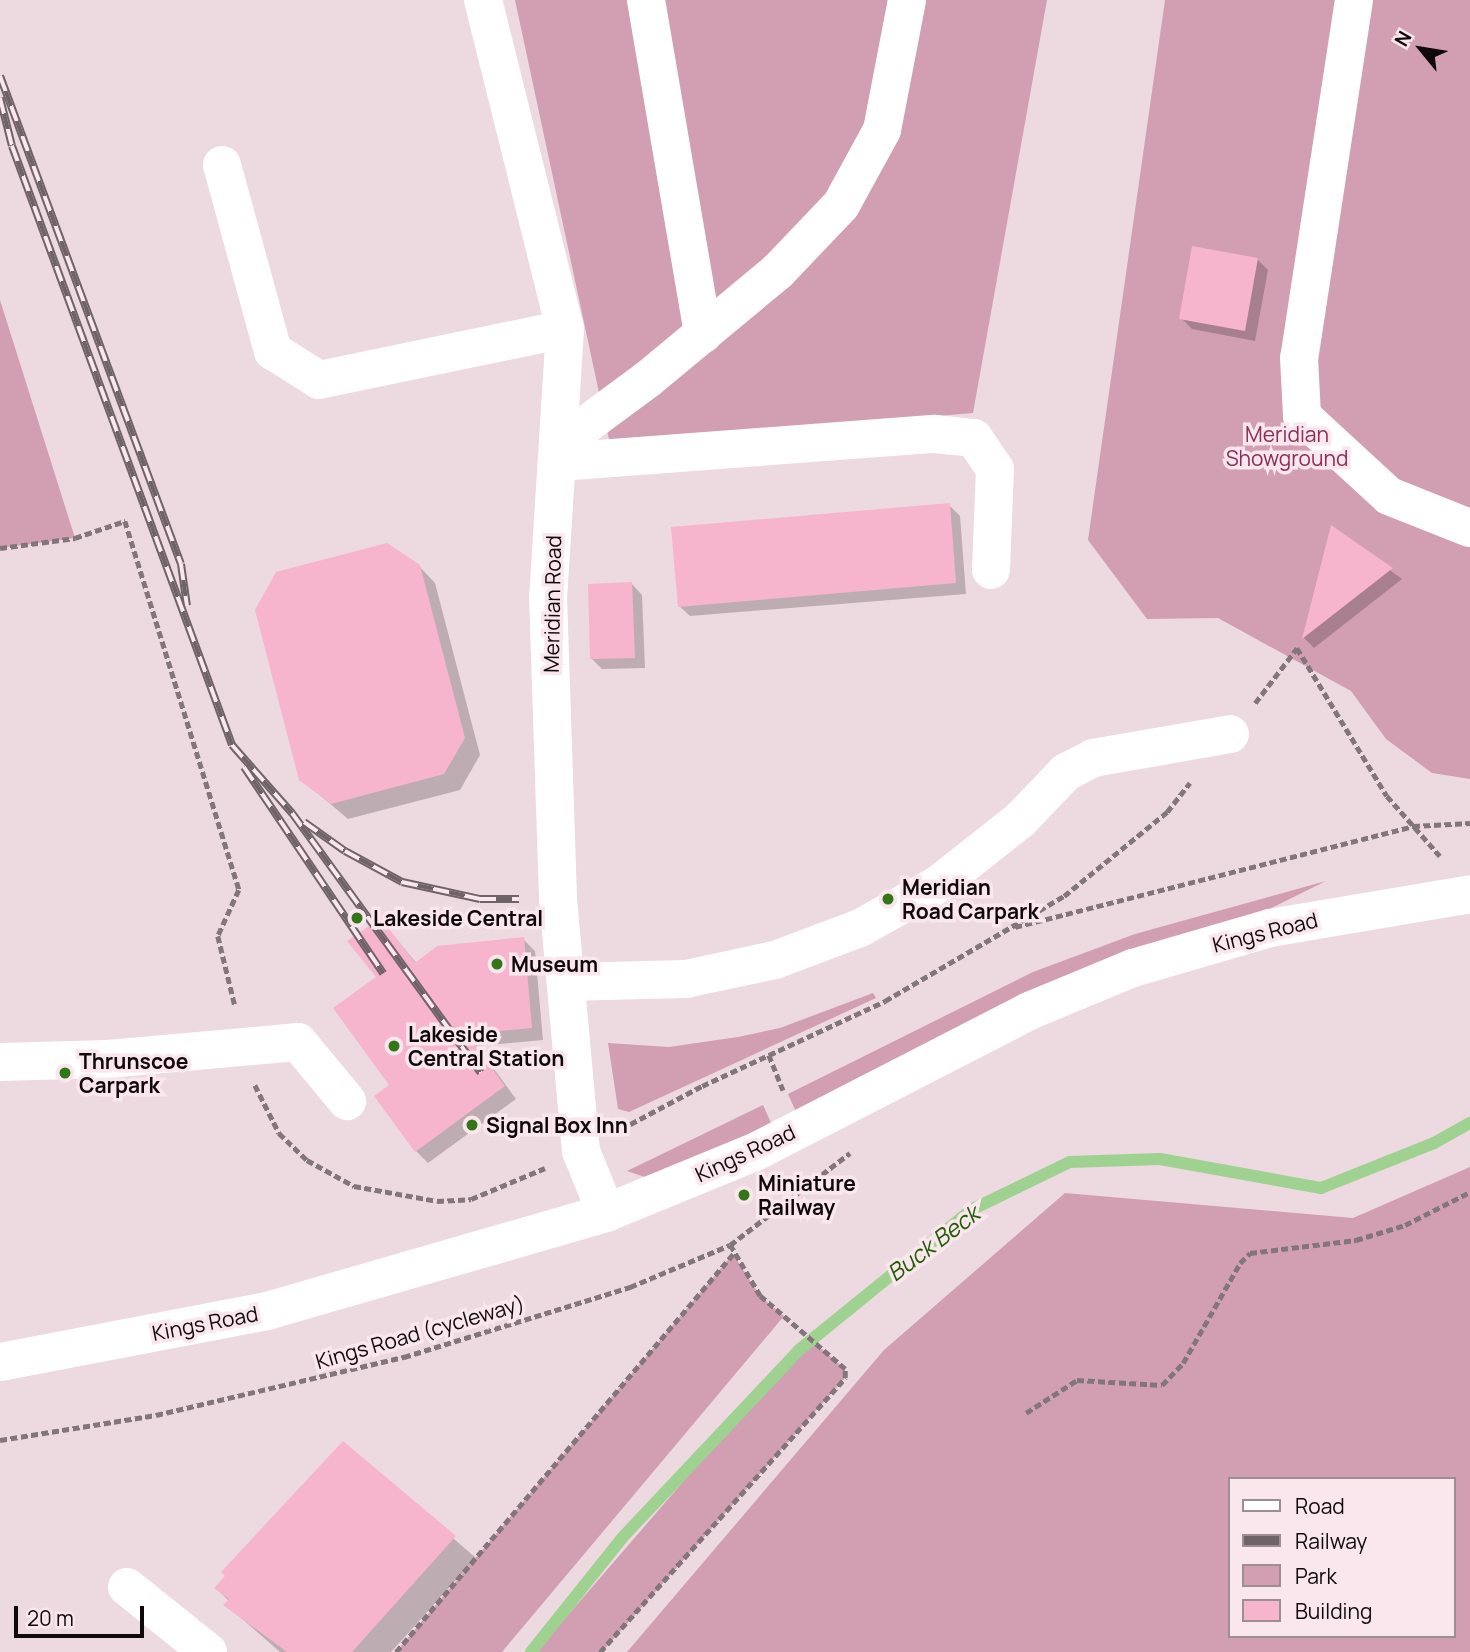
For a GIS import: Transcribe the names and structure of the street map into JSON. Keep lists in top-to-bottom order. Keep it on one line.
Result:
{"streets":{"street":["Meridian Road","Kings Road"],"path":["Kings Road (cycleway)"]},"crossings":[["Meridian Road","Kings Road"]],"water":["Buck Beck"],"parks":["Meridian Showground"],"places":["Meridian Road Carpark","Lakeside Central","Museum","Lakeside Central Station","Thrunscoe Carpark","Signal Box Inn","Miniature Railway"],"legend":["Road","Railway","Park","Building"],"scale_bar":"20 m","north":"top left"}
